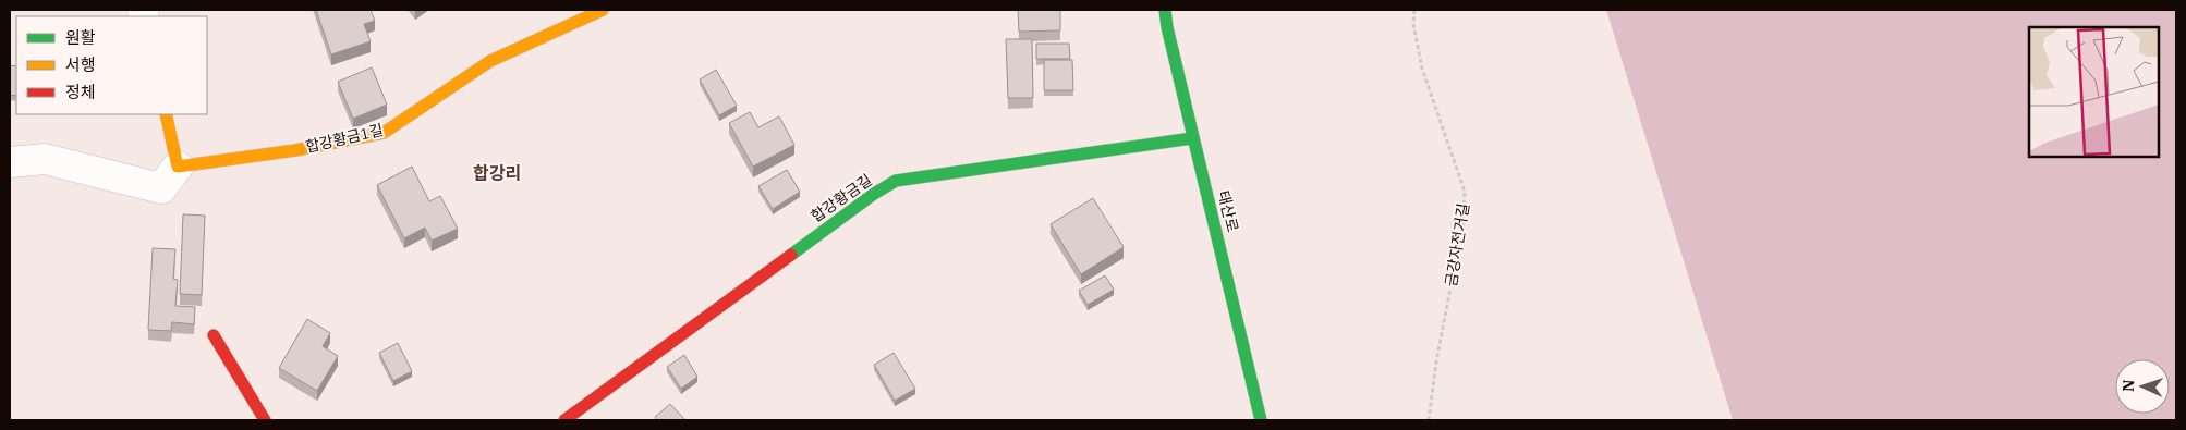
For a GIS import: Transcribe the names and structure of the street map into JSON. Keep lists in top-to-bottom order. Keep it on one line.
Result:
{"streets":{"street":["합강황금1길","합강황금길","태산로"],"path":["금강자전거길"]},"crossings":[["합강황금길","태산로"]],"districts":["합강리"],"legend":["원활","서행","정체"],"north":"left"}
